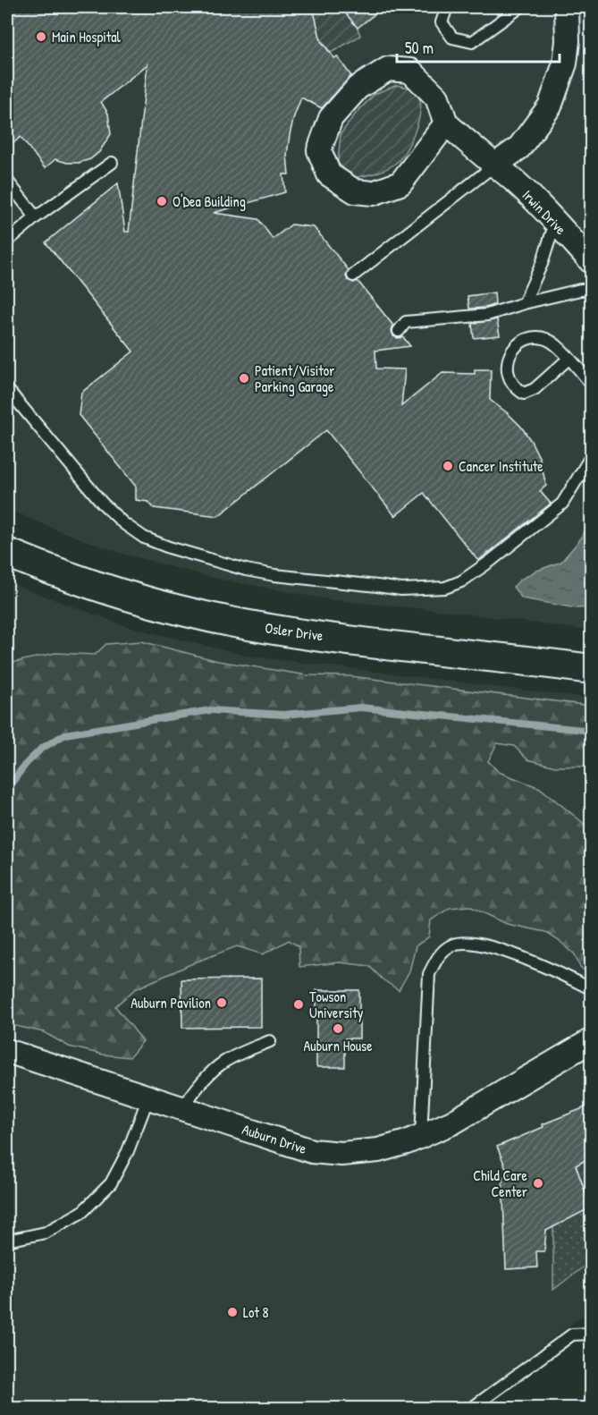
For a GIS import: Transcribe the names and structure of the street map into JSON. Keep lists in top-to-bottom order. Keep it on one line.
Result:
{"streets":{"street":["Irwin Drive","Osler Drive","Auburn Drive"]},"places":["Main Hospital","O'Dea Building","Patient/Visitor Parking Garage","Cancer Institute","Auburn Pavilion","Towson University","Auburn House","Child Care Center","Lot 8"],"scale_bar":"50 m"}
